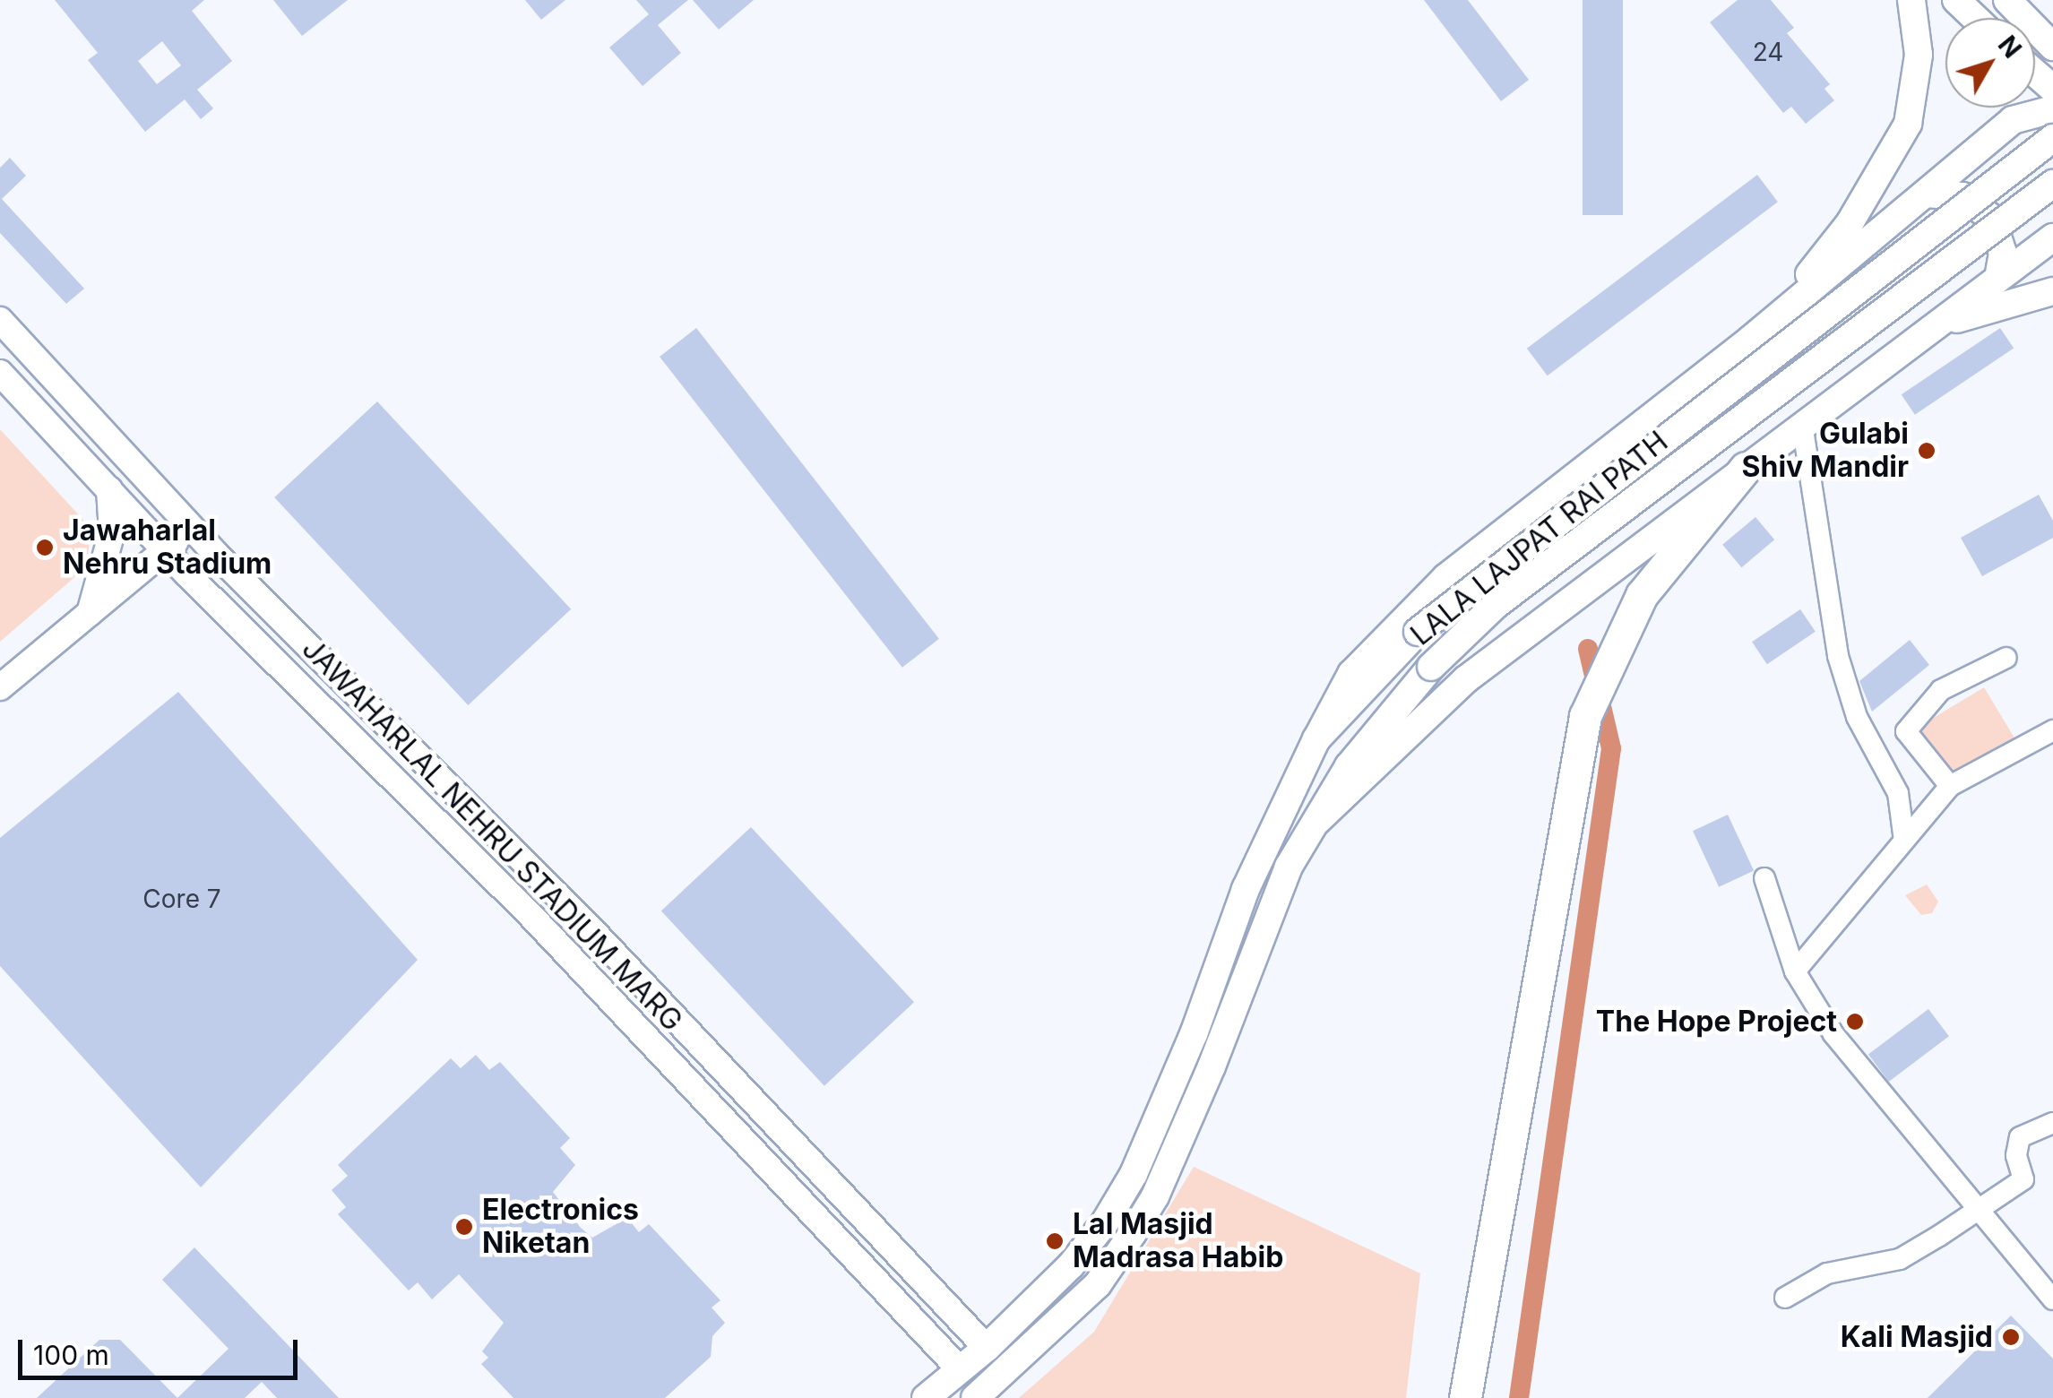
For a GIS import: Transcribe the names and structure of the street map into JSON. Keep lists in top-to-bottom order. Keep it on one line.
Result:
{"streets":{"main road":["LALA LAJPAT RAI PATH"],"street":["JAWAHARLAL NEHRU STADIUM MARG"]},"crossings":[["LALA LAJPAT RAI PATH","JAWAHARLAL NEHRU STADIUM MARG"]],"places":["Gulabi Shiv Mandir","Jawaharlal Nehru Stadium","The Hope Project","Electronics Niketan","Lal Masjid Madrasa Habib","Kali Masjid"],"house_numbers":["24","Core 7"],"scale_bar":"100 m","north":"top right"}
